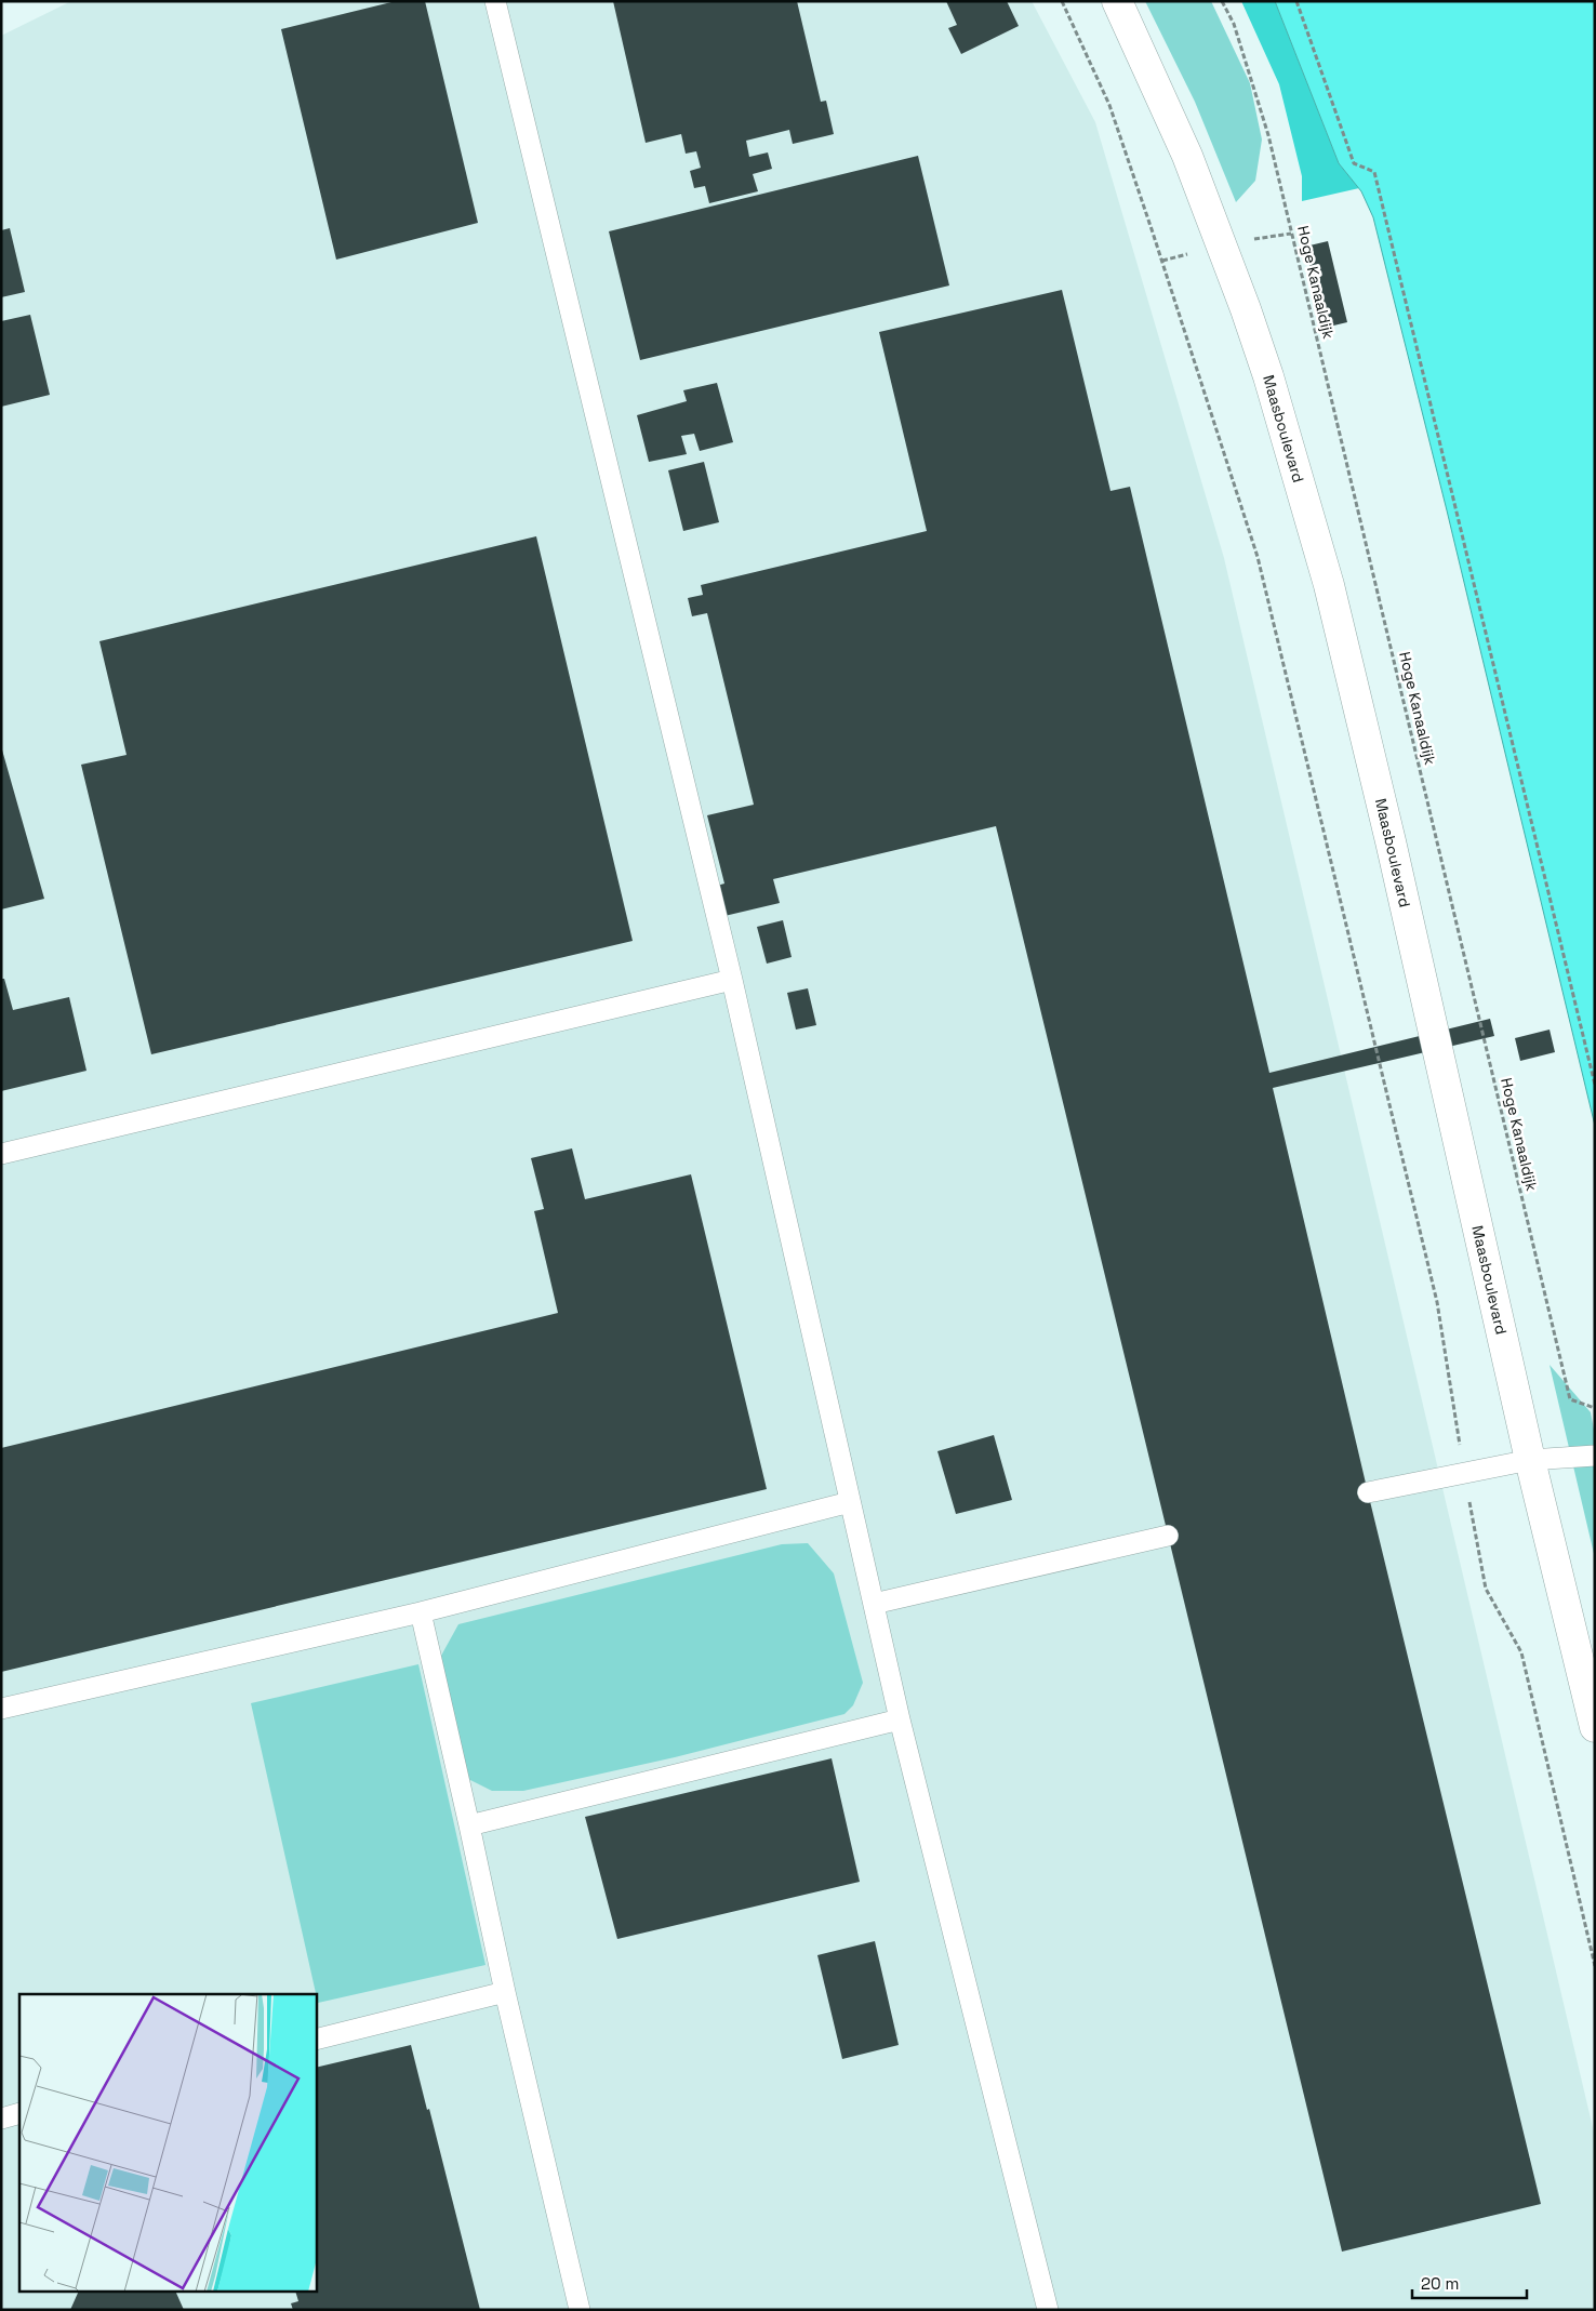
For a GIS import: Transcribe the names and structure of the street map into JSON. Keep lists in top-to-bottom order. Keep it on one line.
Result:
{"streets":{"street":["Maasboulevard"],"path":["Hoge Kanaaldijk"]},"scale_bar":"20 m"}
